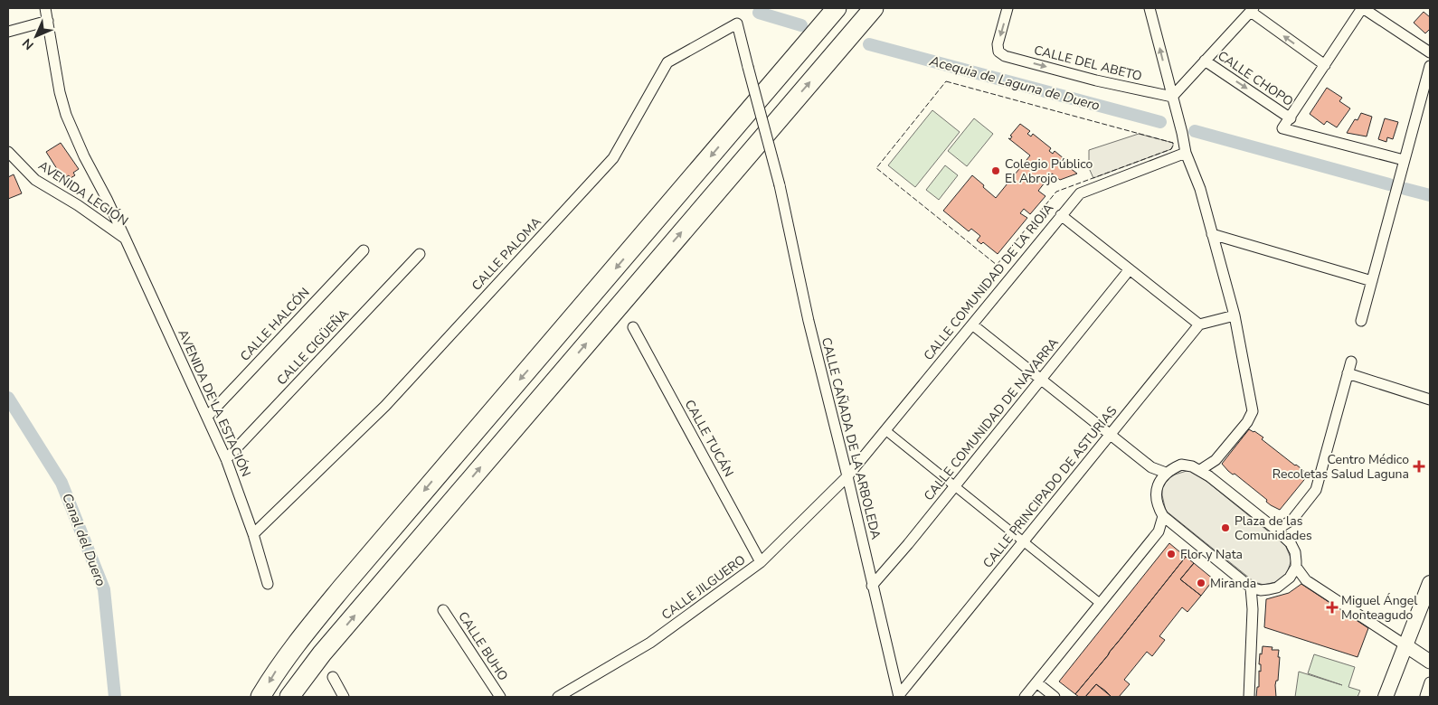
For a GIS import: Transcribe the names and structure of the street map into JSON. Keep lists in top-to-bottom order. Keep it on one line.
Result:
{"streets":{"street":["CALLE DEL ABETO","CALLE CHOPO","AVENIDA LEGIÓN","CALLE PALOMA","CALLE COMUNIDAD DE LA RIOJA","CALLE HALCÓN","CALLE CIGÜEÑA","AVENIDA DE LA ESTACIÓN","CALLE COMUNIDAD DE NAVARRA","CALLE TUCÁN","CALLE CAÑADA DE LA ARBOLEDA","CALLE PRINCIPADO DE ASTURIAS","CALLE JILGUERO","CALLE BUHO"]},"crossings":[["AVENIDA LEGIÓN","AVENIDA DE LA ESTACIÓN"],["CALLE PALOMA","AVENIDA DE LA ESTACIÓN"],["CALLE PALOMA","CALLE CAÑADA DE LA ARBOLEDA"],["CALLE COMUNIDAD DE LA RIOJA","CALLE CAÑADA DE LA ARBOLEDA"],["CALLE COMUNIDAD DE LA RIOJA","CALLE JILGUERO"],["CALLE HALCÓN","AVENIDA DE LA ESTACIÓN"],["CALLE CIGÜEÑA","AVENIDA DE LA ESTACIÓN"],["CALLE COMUNIDAD DE NAVARRA","CALLE CAÑADA DE LA ARBOLEDA"],["CALLE TUCÁN","CALLE JILGUERO"],["CALLE CAÑADA DE LA ARBOLEDA","CALLE PRINCIPADO DE ASTURIAS"],["CALLE CAÑADA DE LA ARBOLEDA","CALLE JILGUERO"]],"one_way":["CALLE DEL ABETO"],"water":["Acequia de Laguna de Duero","Canal del Duero"],"places":{"other":["Colegio Público El Abrojo","Plaza de las Comunidades","Flor y Nata","Miranda"],"health":["Centro Médico Recoletas Salud Laguna","Miguel Ángel Monteagudo"]},"north":"bottom left"}
